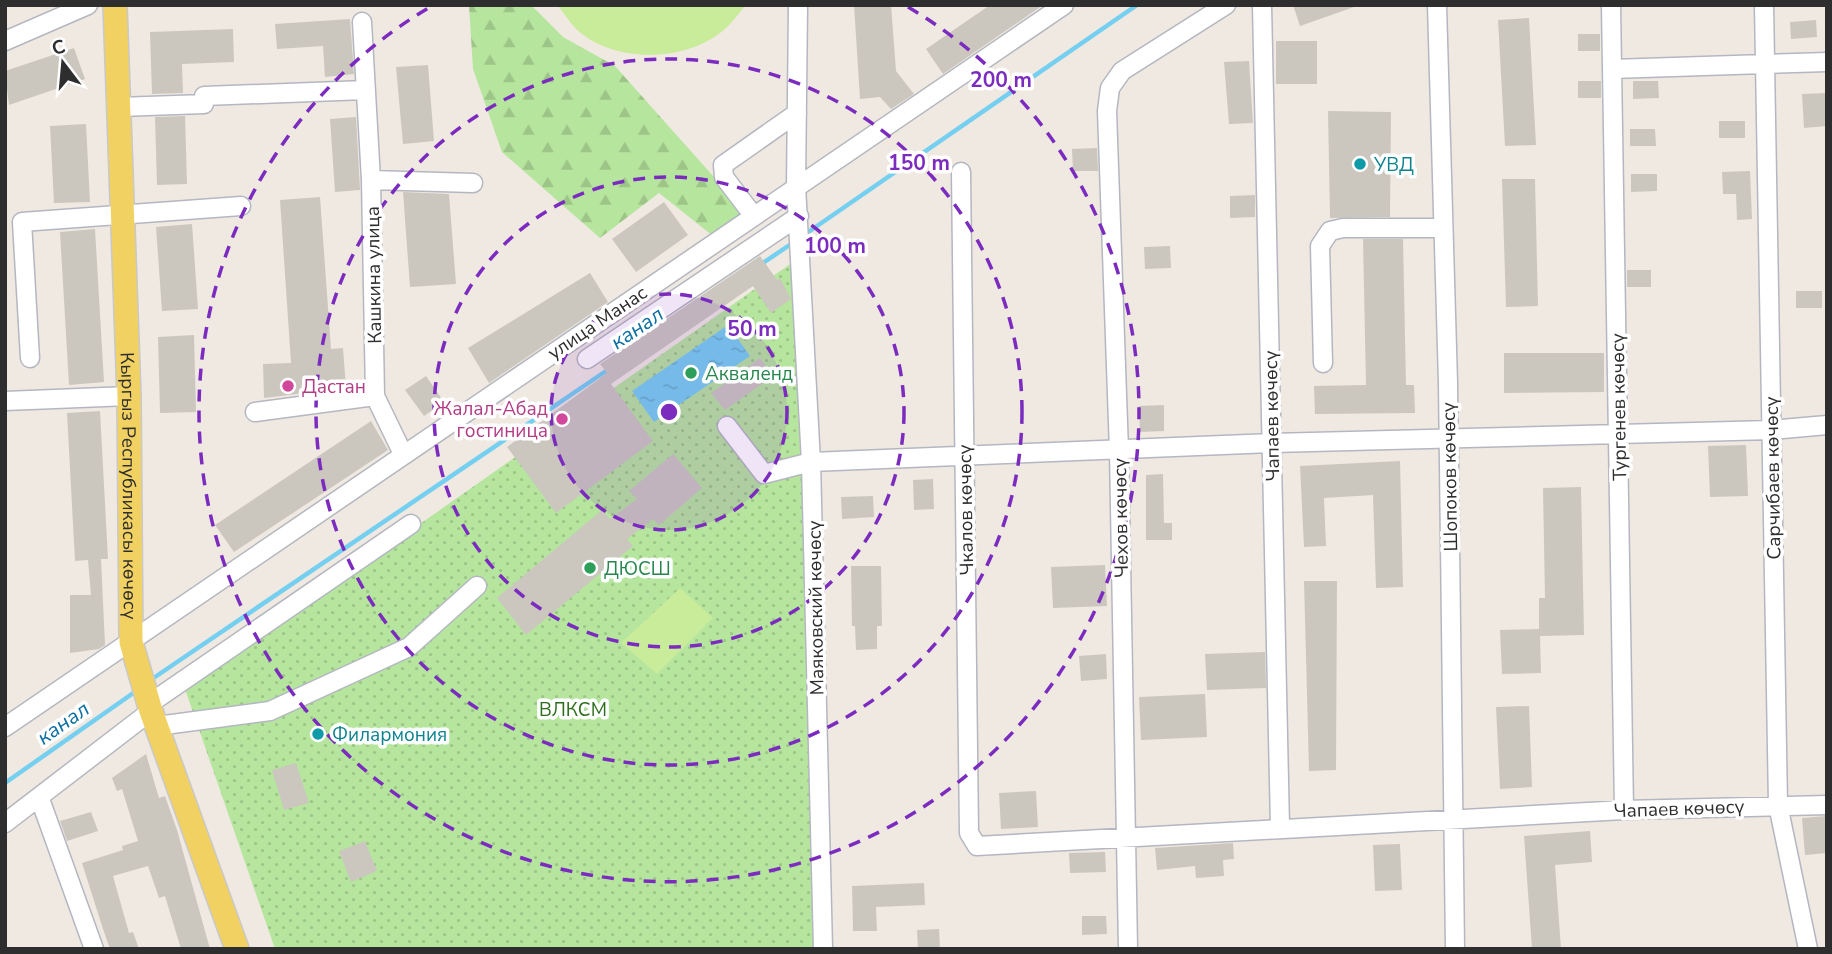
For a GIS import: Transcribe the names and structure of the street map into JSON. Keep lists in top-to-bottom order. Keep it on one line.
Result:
{"streets":{"main road":["Кыргыз Республикасы көчөсү"],"street":["Кашкина улица","улица Манас","Тургенев көчөсү","Чапаев көчөсү","Шопоков көчөсү","Сарчибаев көчөсү","Чкалов көчөсү","Чехов көчөсү","Маяковский көчөсү"]},"crossings":[["Кашкина улица","улица Манас"],["улица Манас","Кыргыз Республикасы көчөсү"],["улица Манас","Маяковский көчөсү"],["Тургенев көчөсү","Чапаев көчөсү"],["Чапаев көчөсү","Шопоков көчөсү"],["Чапаев көчөсү","Сарчибаев көчөсү"],["Чапаев көчөсү","Чкалов көчөсү"],["Чапаев көчөсү","Чехов көчөсү"]],"water":["канал"],"parks":["ВЛКСМ"],"places":["УВД","Акваленд","Дастан","Жалал-Абад гостиница","ДЮСШ","Филармония"],"north":"top","rings":["200 m","150 m","100 m","50 m"]}
